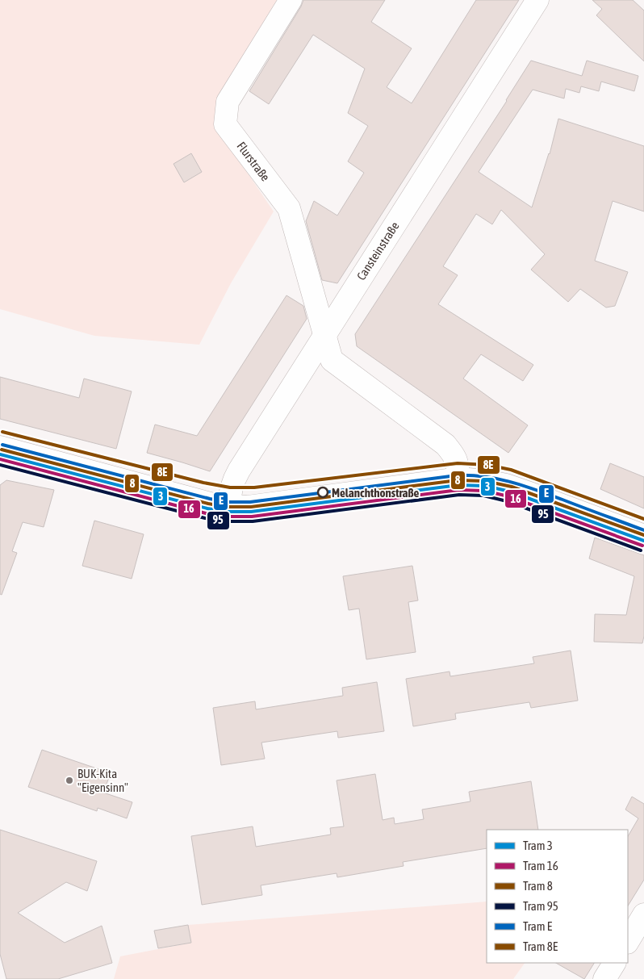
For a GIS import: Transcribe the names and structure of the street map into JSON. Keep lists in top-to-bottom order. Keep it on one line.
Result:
{"streets":{"street":["Flurstraße","Cansteinstraße"]},"crossings":[["Flurstraße","Cansteinstraße"]],"places":["Melanchthonstraße","BUK-Kita \"Eigensinn\""],"lines":["tram line 8E","tram line E","tram line 8","tram line 3","tram line 16","tram line 95"],"legend":["Tram 3","Tram 16","Tram 8","Tram 95","Tram E","Tram 8E"]}
